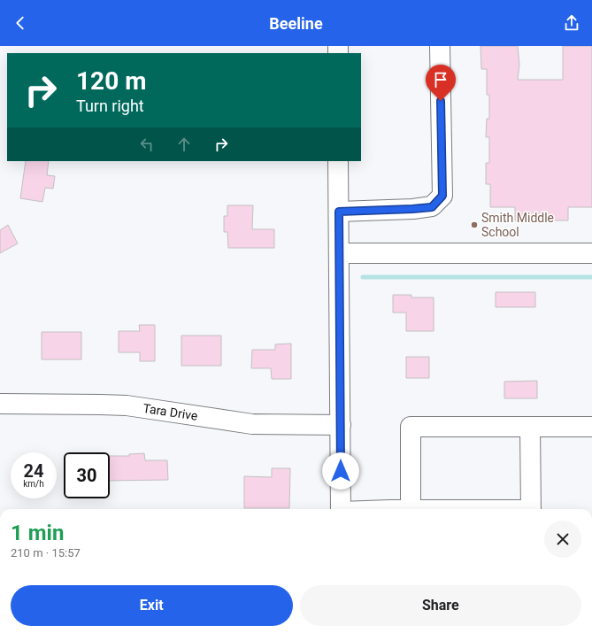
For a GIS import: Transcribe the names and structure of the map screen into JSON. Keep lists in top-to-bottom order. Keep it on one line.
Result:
{"streets":{"street":["Tara Drive"]},"places":["Smith Middle School"],"page":{"header":"Beeline","turn":["120 m","Turn right"],"speed":"24 km/h","limit":"30","heading":["1 min","210 m · 15:57"],"buttons":["Exit","Share"]}}
